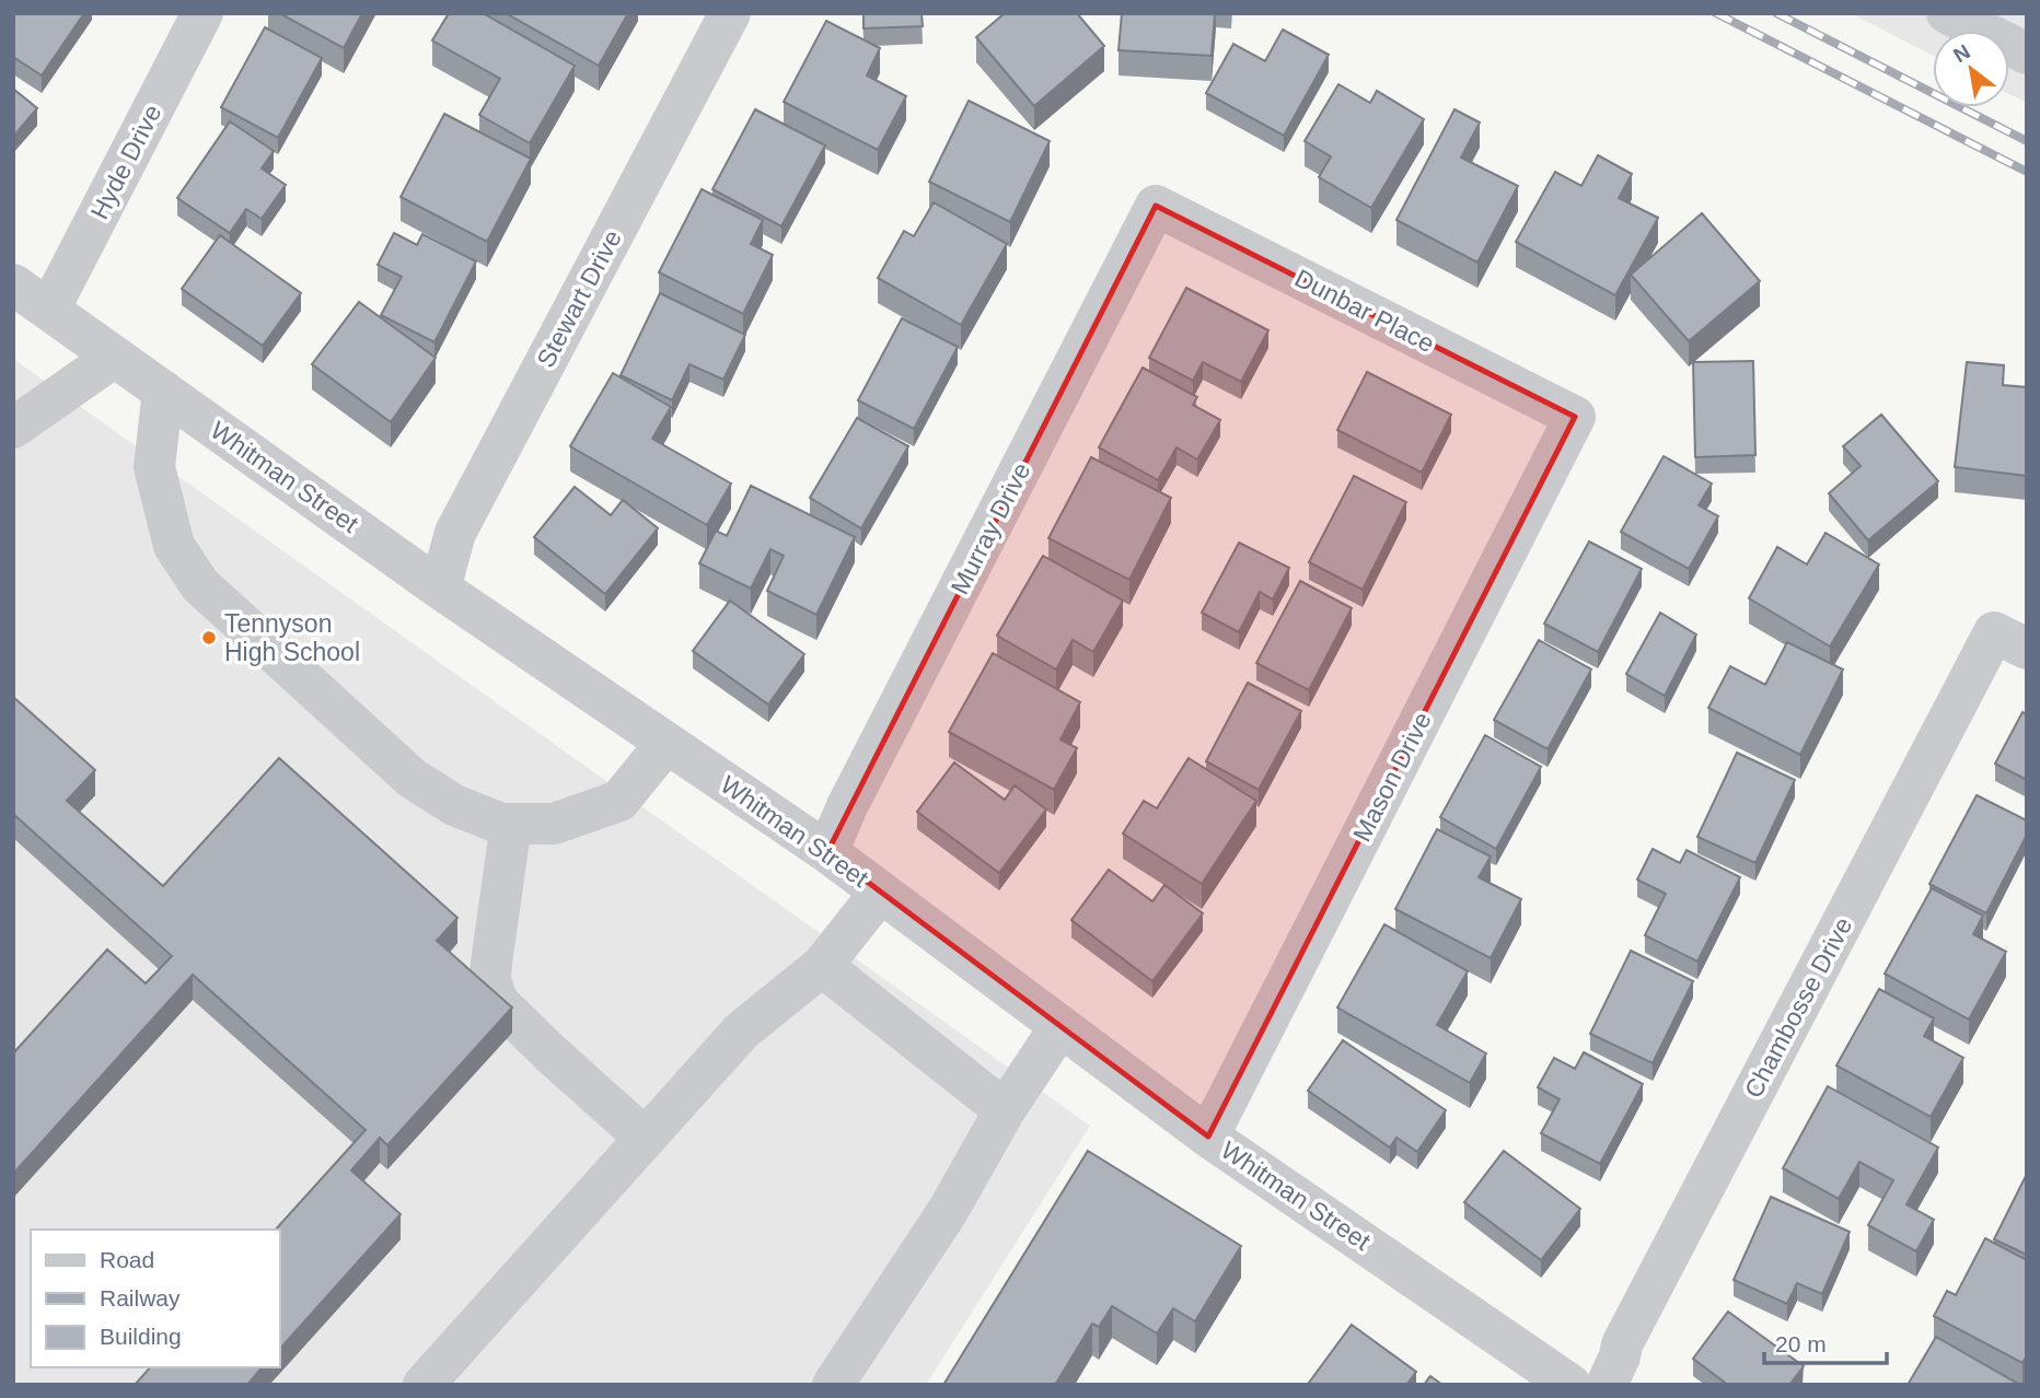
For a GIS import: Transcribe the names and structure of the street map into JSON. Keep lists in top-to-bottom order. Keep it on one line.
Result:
{"streets":{"street":["Hyde Drive","Stewart Drive","Dunbar Place","Whitman Street","Murray Drive","Mason Drive","Chambosse Drive"]},"crossings":[["Hyde Drive","Whitman Street"],["Stewart Drive","Whitman Street"],["Dunbar Place","Murray Drive"],["Dunbar Place","Mason Drive"],["Whitman Street","Murray Drive"],["Whitman Street","Mason Drive"]],"places":["Tennyson High School"],"legend":["Road","Railway","Building"],"scale_bar":"20 m","north":"top left"}
